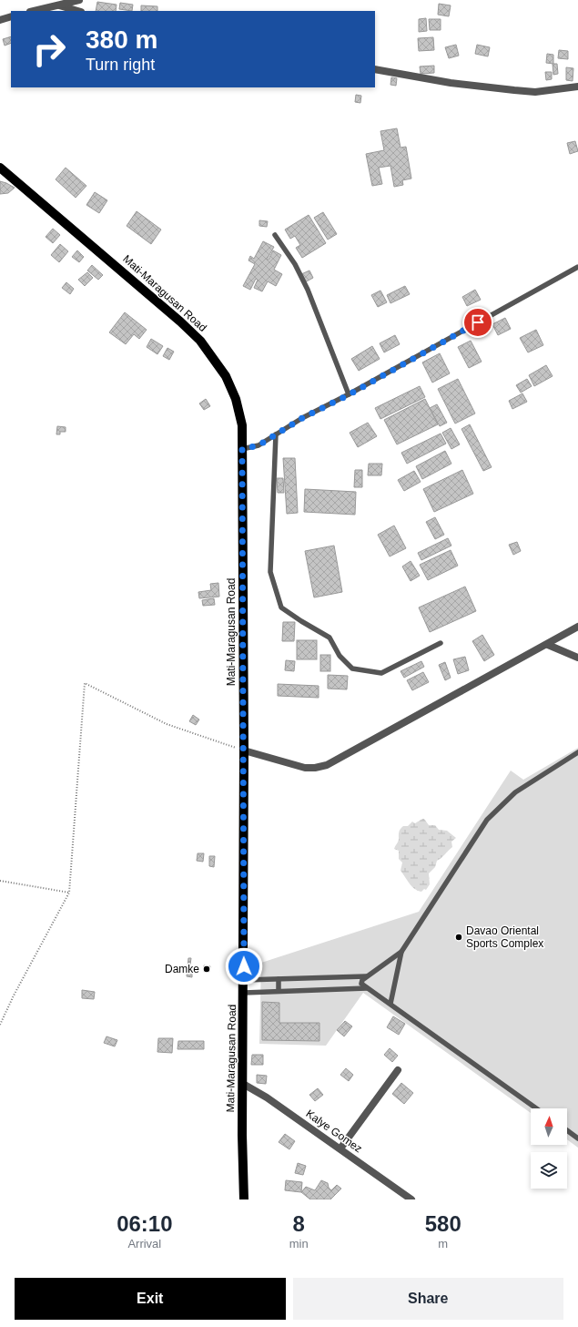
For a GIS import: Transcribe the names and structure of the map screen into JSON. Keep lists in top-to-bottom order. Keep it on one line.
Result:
{"streets":{"main road":["Mati-Maragusan Road"],"street":["Kalye Gomez"]},"crossings":[["Mati-Maragusan Road","Kalye Gomez"]],"places":["Davao Oriental Sports Complex","Damke"],"north":"top","page":{"turn":["380 m","Turn right"],"eta":["06:10","Arrival","8","min","580","m"],"buttons":["Exit","Share"]}}
